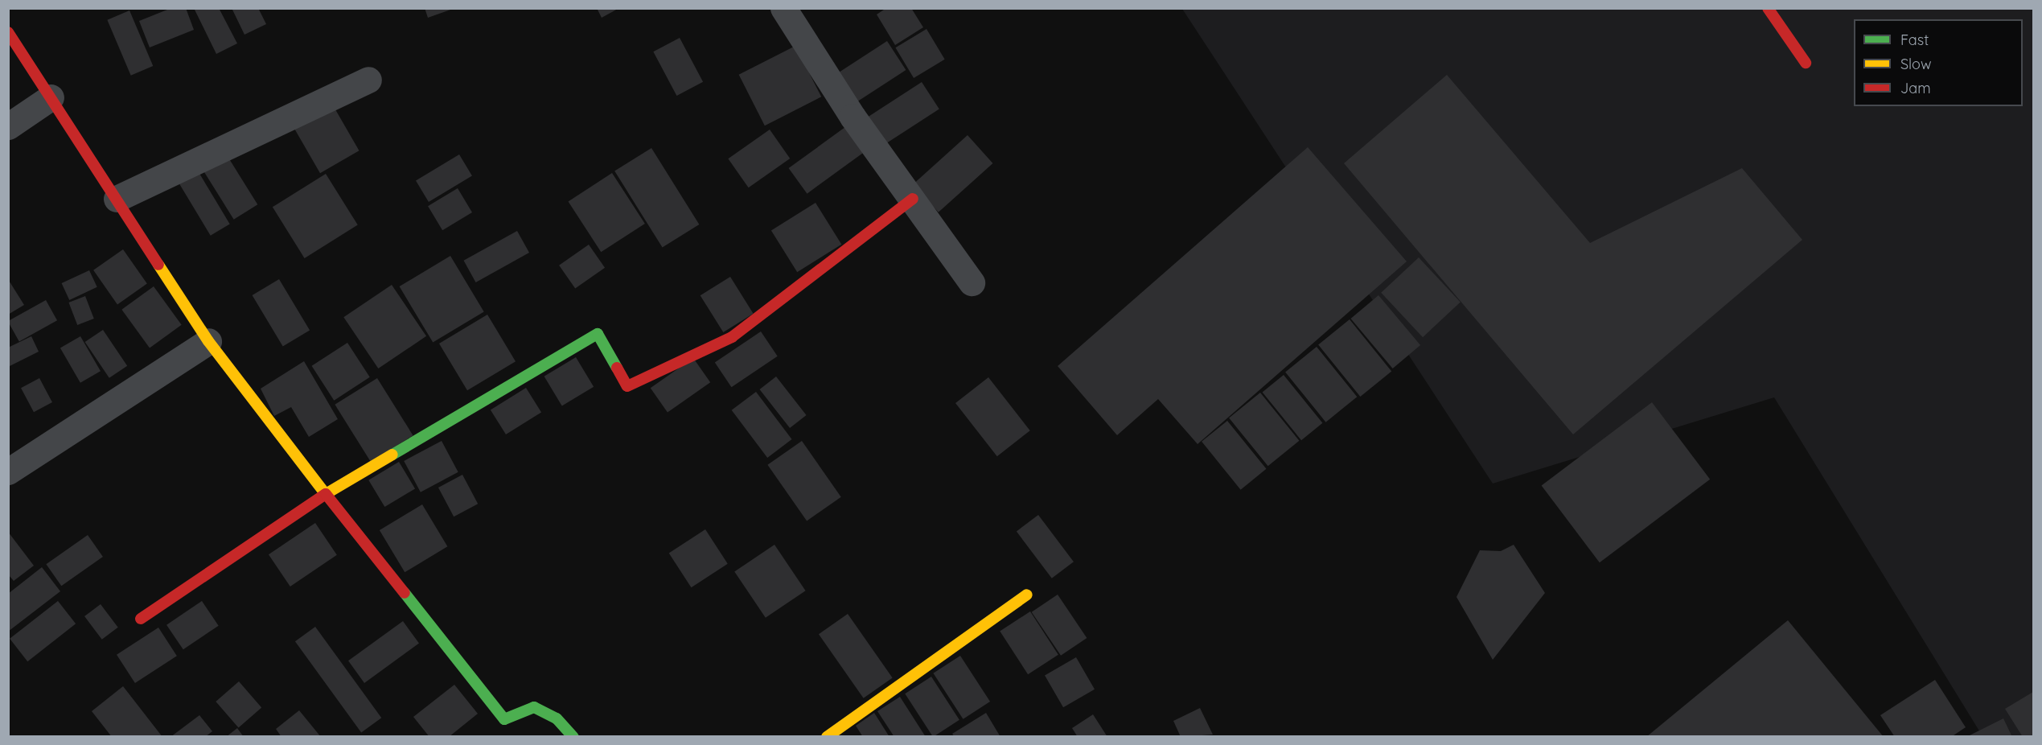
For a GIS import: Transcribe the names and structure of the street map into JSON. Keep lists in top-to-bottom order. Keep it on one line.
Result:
{"legend":["Fast","Slow","Jam"]}
